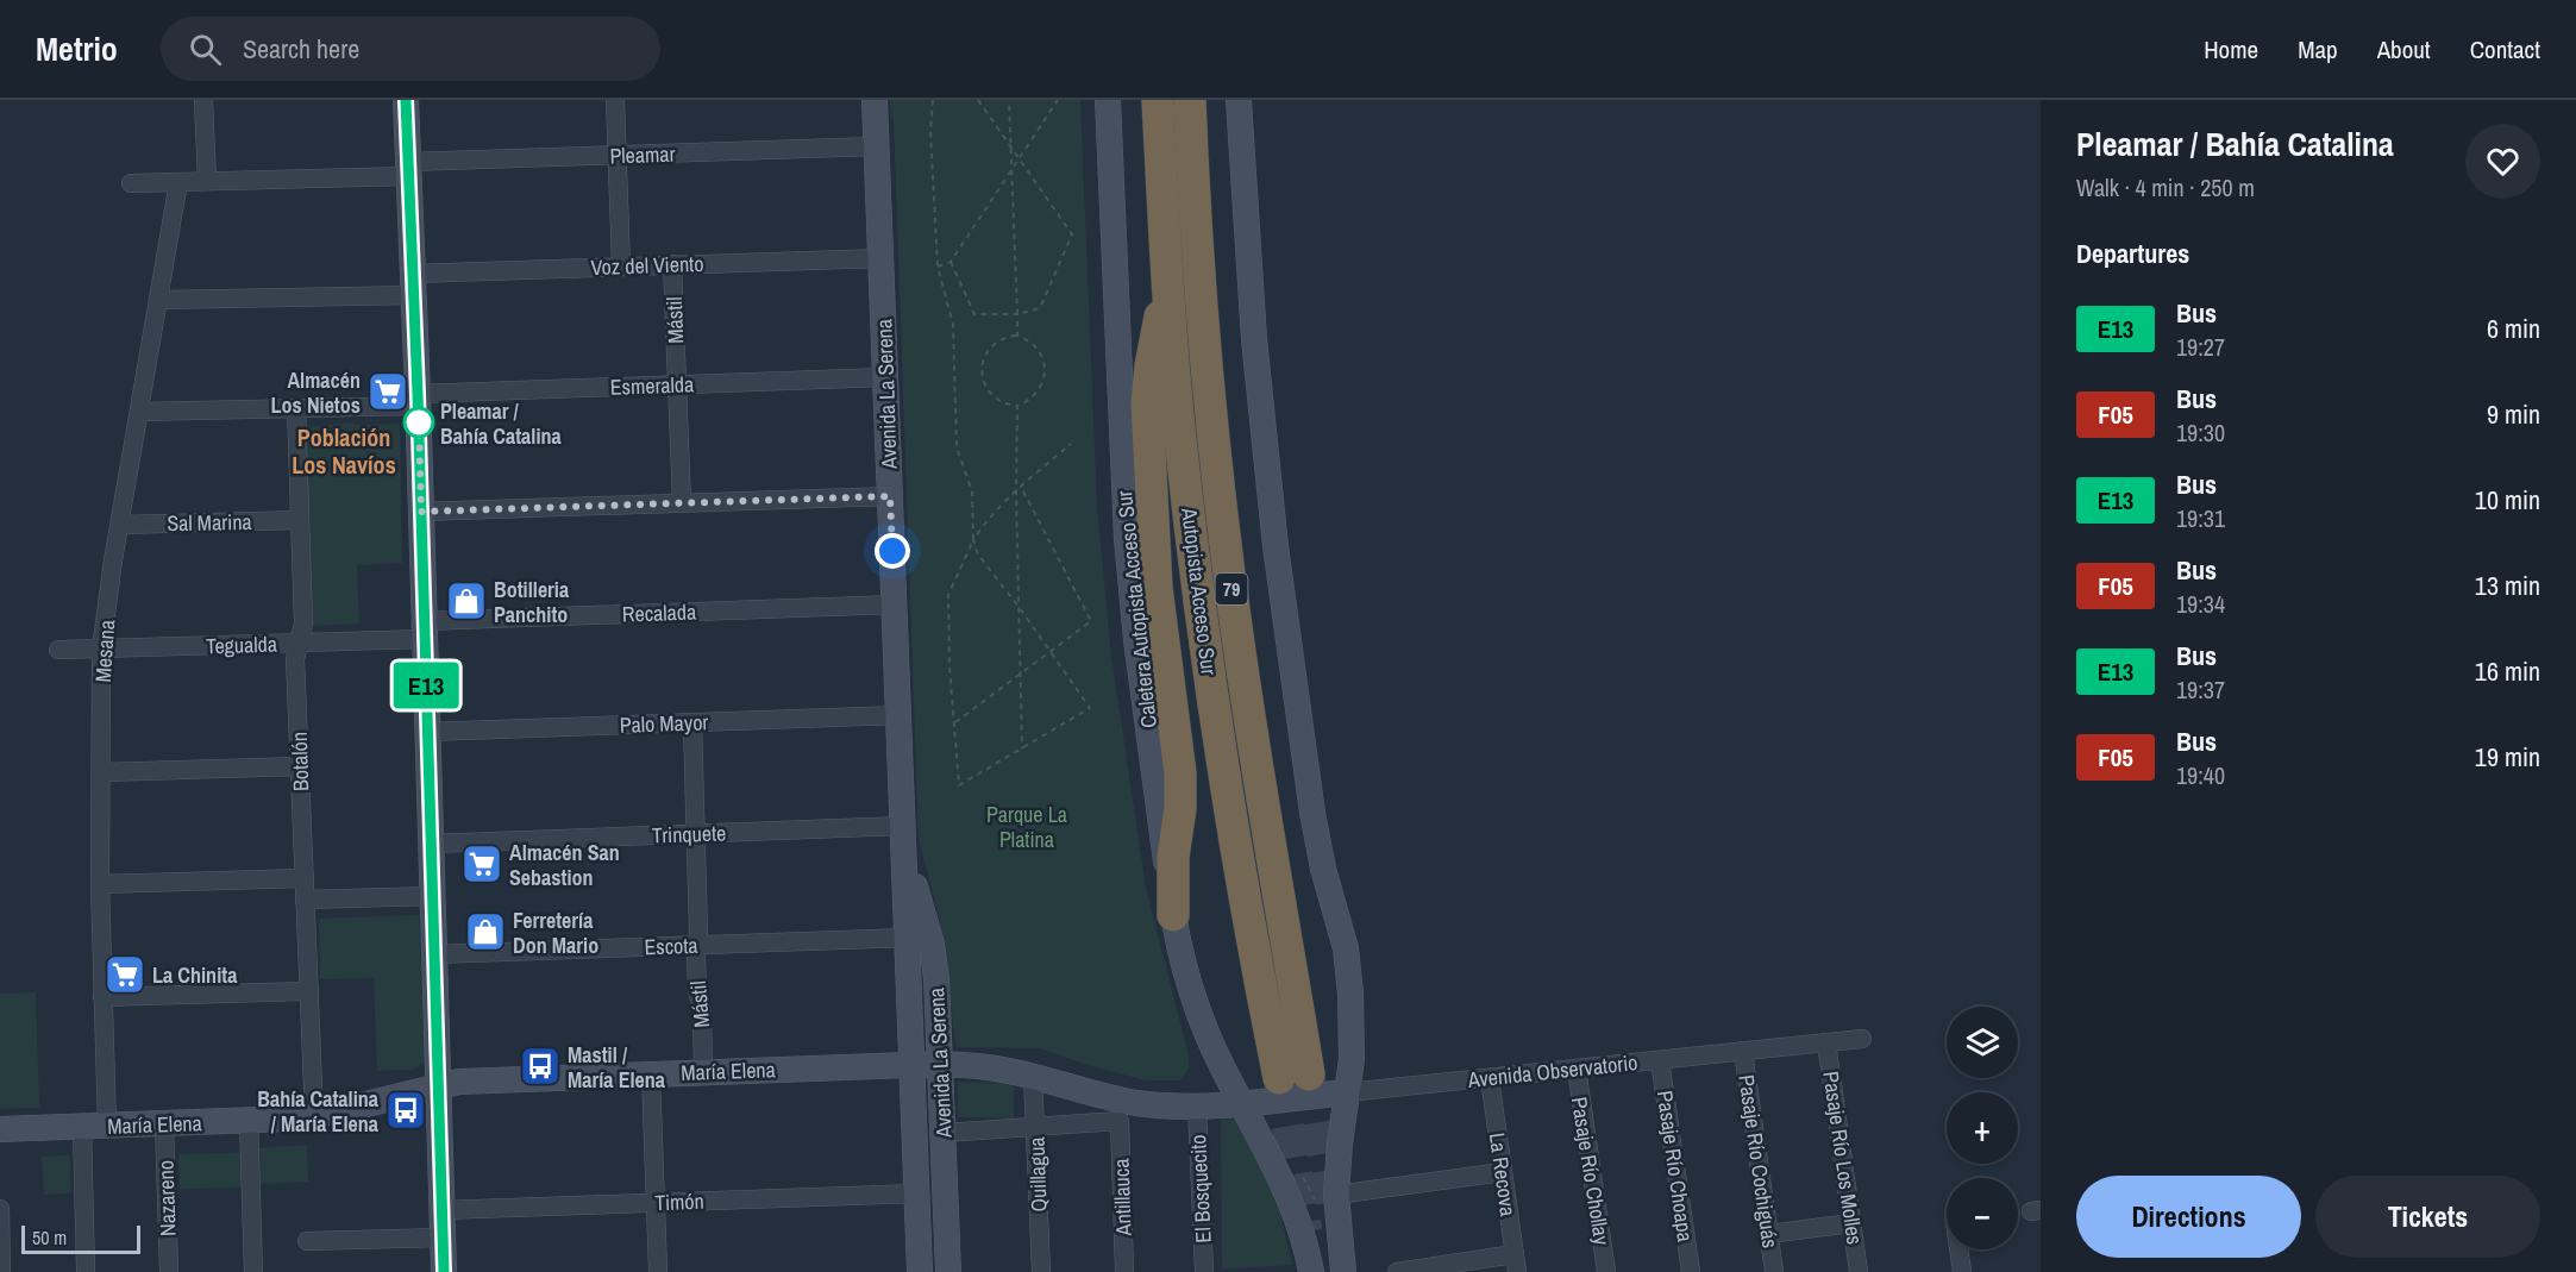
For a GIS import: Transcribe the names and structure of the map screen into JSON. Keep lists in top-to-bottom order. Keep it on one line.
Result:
{"streets":{"highway":["79","Autopista Acceso Sur"],"street":["Pleamar","Voz del Viento","Mástil","Esmeralda","Avenida La Serena","Sal Marina","Caletera Autopista Acceso Sur","Recalada","Tegualda","Mesana","Palo Mayor","Botalón","Trinquete","Escota","María Elena","Avenida Observatorio","Pasaje Río Los Molles","Pasaje Río Cochiguás","Pasaje Río Choapa","Pasaje Río Chollay","Quillagua","La Recova","El Bosquecito","Antillauca","Nazareno","Timón"]},"crossings":[["Pleamar","Avenida La Serena"],["Pleamar","Mesana"],["Voz del Viento","Mástil"],["Voz del Viento","Avenida La Serena"],["Voz del Viento","Mesana"],["Mástil","Esmeralda"],["Mástil","Palo Mayor"],["Mástil","Trinquete"],["Mástil","Escota"],["Mástil","María Elena"],["Esmeralda","Avenida La Serena"],["Esmeralda","Mesana"],["Esmeralda","Botalón"],["Avenida La Serena","Recalada"],["Avenida La Serena","Palo Mayor"],["Avenida La Serena","Trinquete"],["Avenida La Serena","Escota"],["Avenida La Serena","María Elena"],["Avenida La Serena","Timón"],["Sal Marina","Mesana"],["Sal Marina","Botalón"],["Caletera Autopista Acceso Sur","María Elena"],["Caletera Autopista Acceso Sur","Avenida Observatorio"],["Recalada","Tegualda"],["Tegualda","Mesana"],["Tegualda","Botalón"],["Mesana","María Elena"],["Botalón","María Elena"],["María Elena","Avenida Observatorio"],["María Elena","Quillagua"],["María Elena","El Bosquecito"],["María Elena","Nazareno"],["Avenida Observatorio","Pasaje Río Los Molles"],["Avenida Observatorio","Pasaje Río Cochiguás"],["Avenida Observatorio","Pasaje Río Choapa"],["Avenida Observatorio","Pasaje Río Chollay"],["Avenida Observatorio","La Recova"],["Quillagua","Antillauca"]],"districts":["Población Los Navíos"],"parks":["Parque La Platina"],"places":{"supermarket":["Almacén Los Nietos","Almacén San Sebastion","La Chinita"],"other":["Pleamar / Bahía Catalina"],"shop":["Botilleria Panchito","Ferretería Don Mario"],"bus stop":["Mastil / María Elena","Bahía Catalina / María Elena"]},"lines":["bus line E13"],"scale_bar":"50 m","page":{"header":"Metrio","search":"Search here","nav":["Home","Map","About","Contact"],"on_map":"E13","heading":[["Pleamar / Bahía Catalina","Walk · 4 min · 250 m"],"Departures"],"list":[{"mark":"E13","name":"Bus","note":"19:27","value":"6 min"},{"mark":"F05","name":"Bus","note":"19:30","value":"9 min"},{"mark":"E13","name":"Bus","note":"19:31","value":"10 min"},{"mark":"F05","name":"Bus","note":"19:34","value":"13 min"},{"mark":"E13","name":"Bus","note":"19:37","value":"16 min"},{"mark":"F05","name":"Bus","note":"19:40","value":"19 min"}],"map_buttons":["+","−"],"buttons":["Directions","Tickets"],"scale":"50 m"}}
